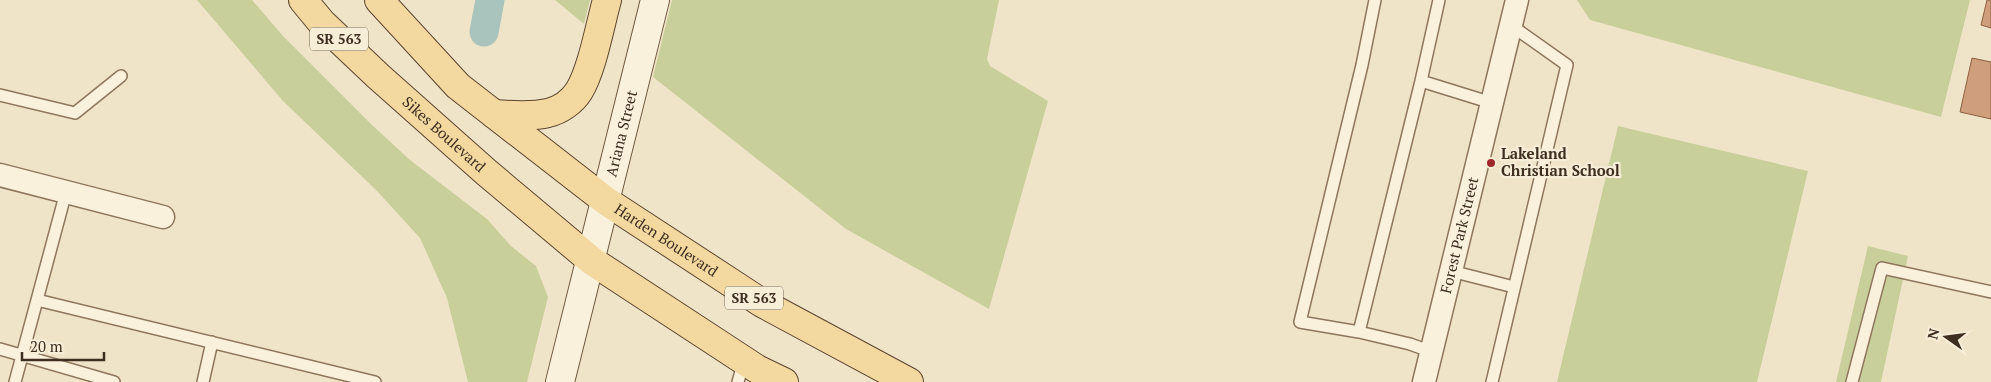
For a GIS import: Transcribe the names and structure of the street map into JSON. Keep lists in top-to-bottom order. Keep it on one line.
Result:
{"streets":{"main road":["SR 563","Sikes Boulevard","Harden Boulevard"],"street":["Ariana Street","Forest Park Street"]},"crossings":[["SR 563","Ariana Street"],["SR 563","Sikes Boulevard"],["SR 563","Harden Boulevard"],["Ariana Street","Sikes Boulevard"],["Ariana Street","Harden Boulevard"]],"places":["Lakeland Christian School"],"scale_bar":"20 m","north":"left"}
